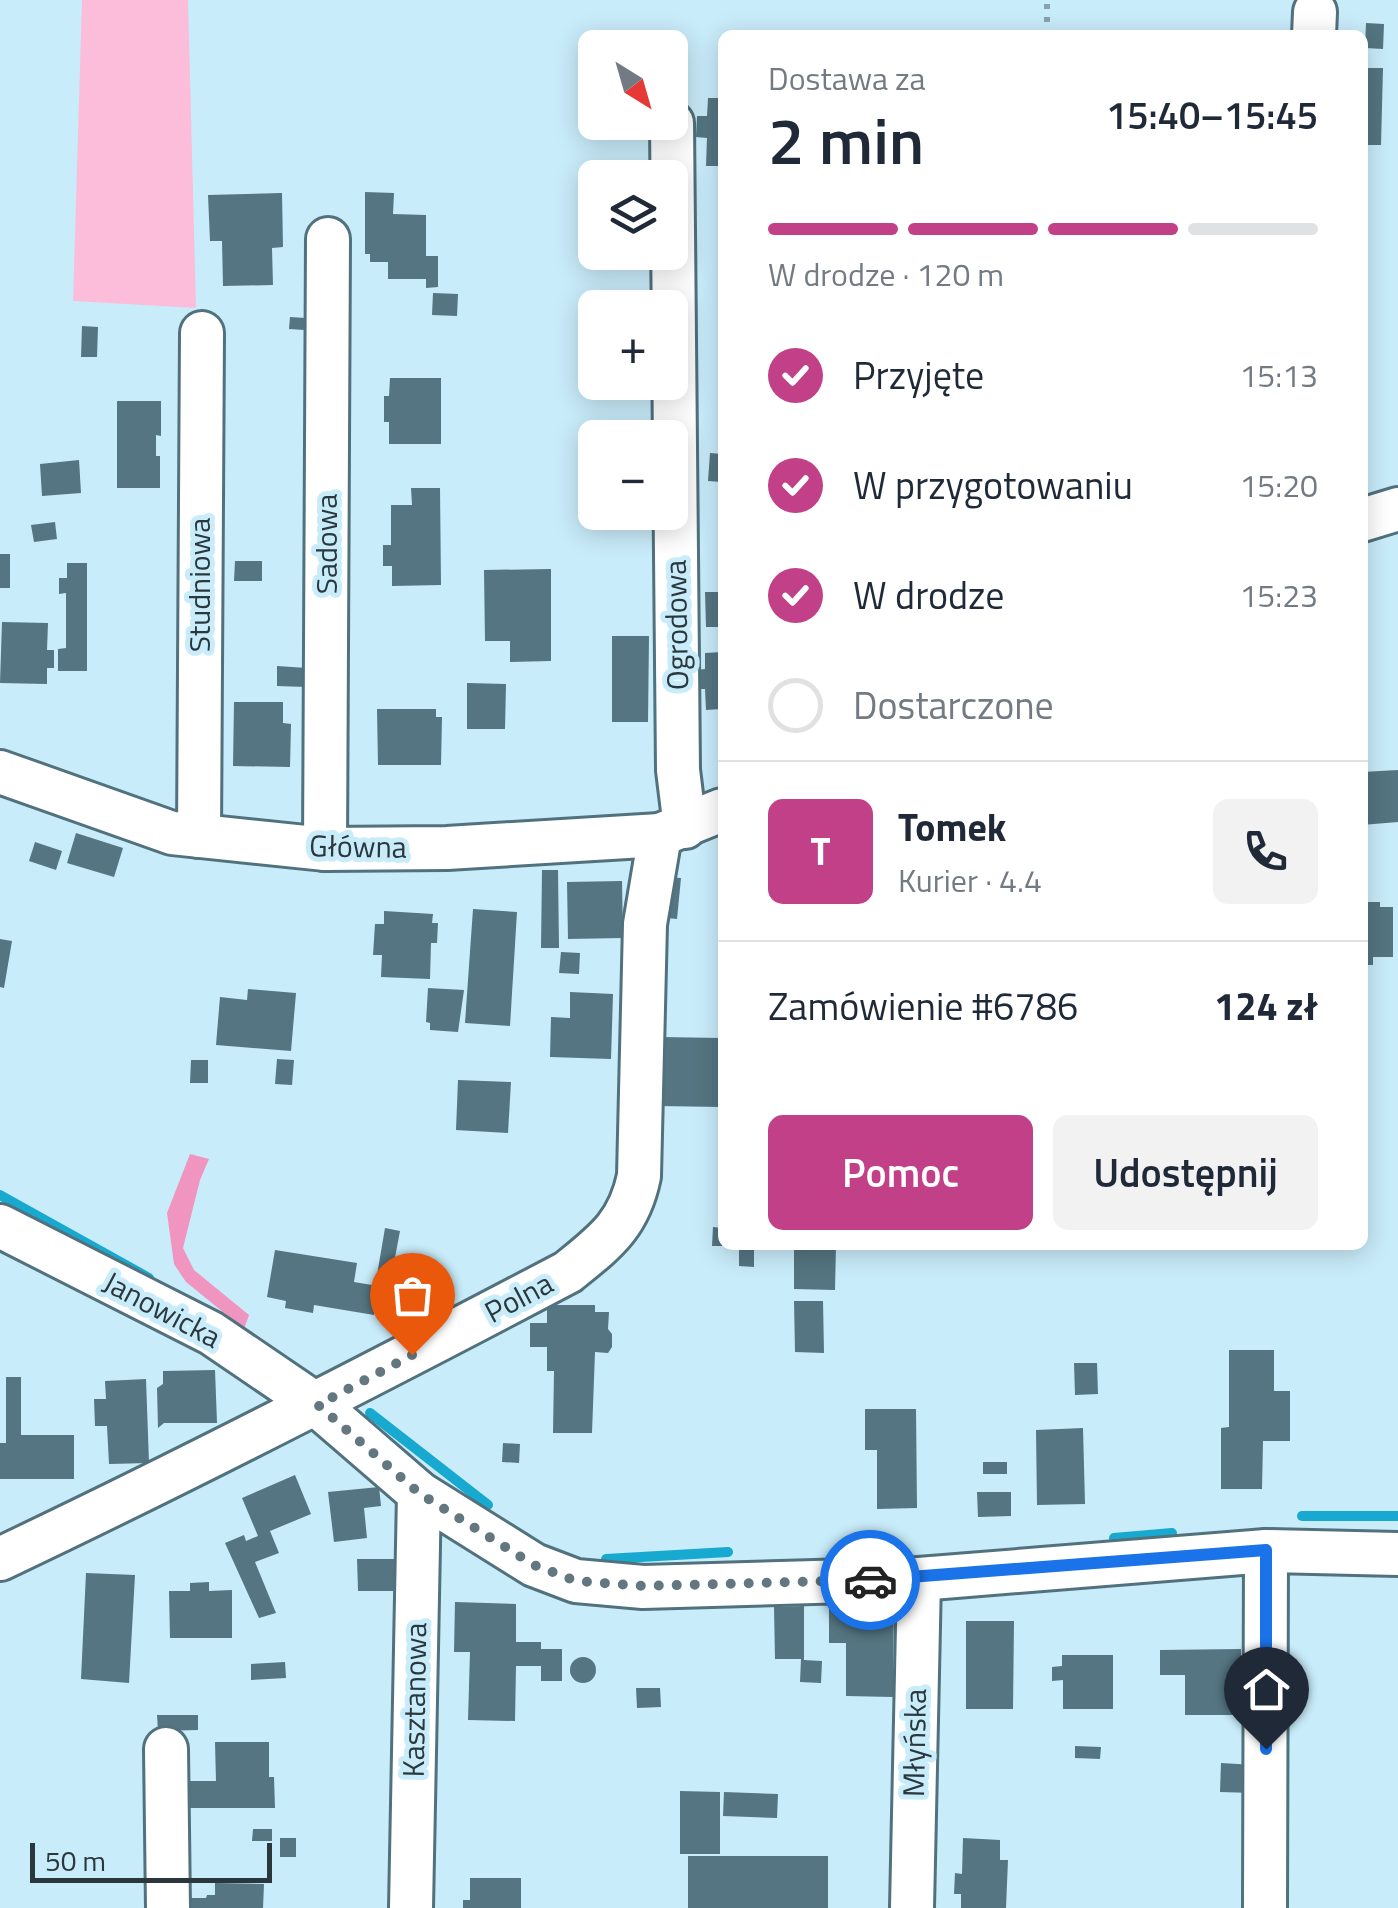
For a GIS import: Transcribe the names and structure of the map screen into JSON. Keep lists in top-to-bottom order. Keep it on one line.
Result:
{"streets":{"street":["Sadowa","Studniowa","Ogrodowa","Główna","Polna","Janowicka","Kasztanowa","Młyńska"]},"crossings":[["Sadowa","Główna"],["Studniowa","Główna"],["Ogrodowa","Główna"],["Ogrodowa","Polna"],["Główna","Polna"],["Polna","Janowicka"],["Janowicka","Kasztanowa"],["Janowicka","Młyńska"]],"scale_bar":"50 m","north":"bottom right","page":{"map_buttons":["+","−"],"heading":["2 min","Dostawa za","15:40–15:45"],"panel":["Tomek","Kurier · 4.4","Zamówienie #6786","124 zł"],"bar":"W drodze · 120 m","list":[["Przyjęte","15:13"],["W przygotowaniu","15:20"],["W drodze","15:23"],"Dostarczone"],"round":"T","buttons":["Pomoc","Udostępnij"],"scale":"50 m"}}
